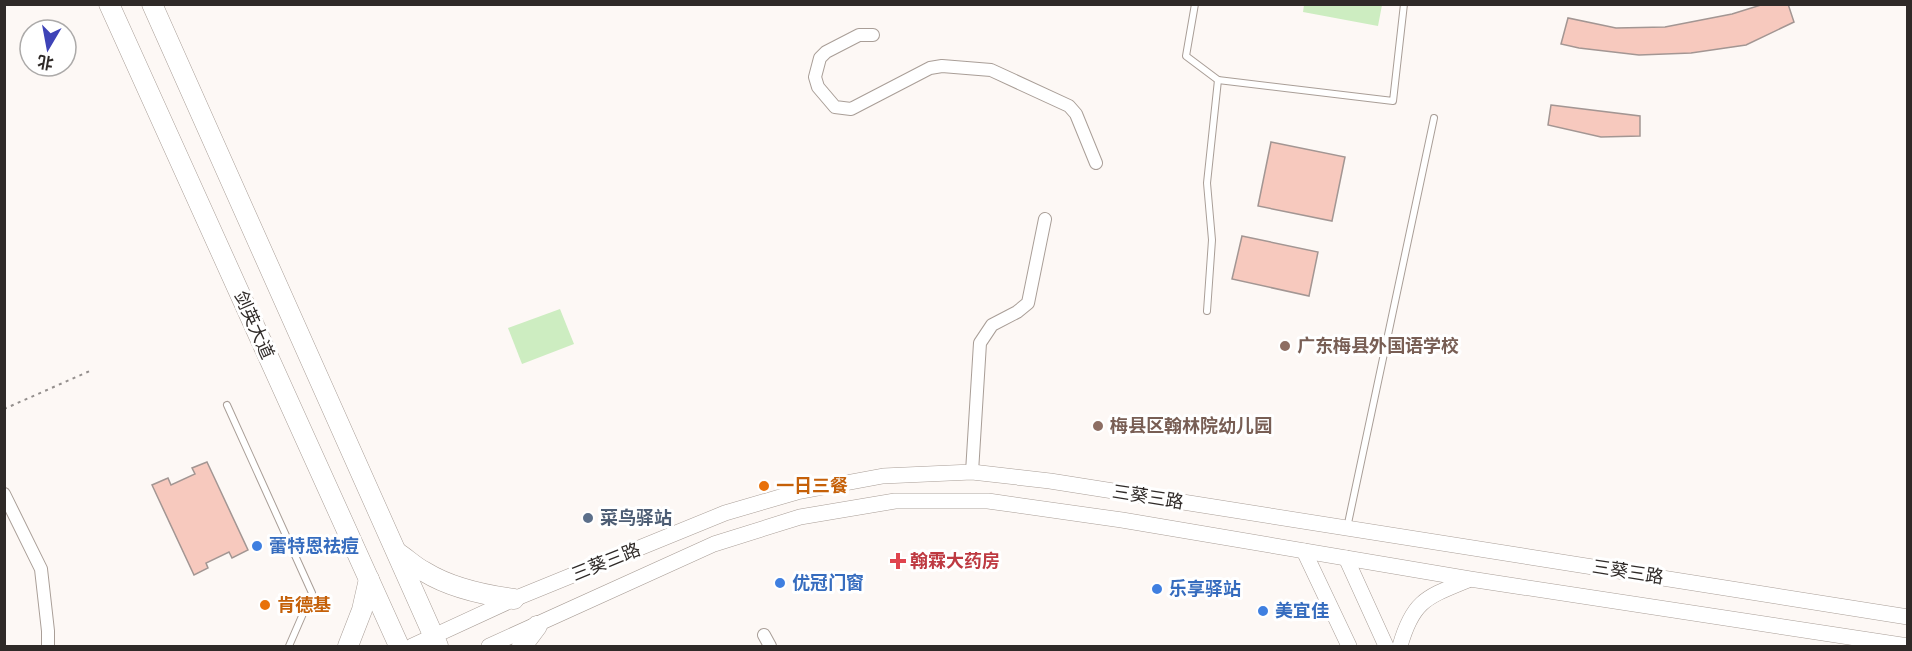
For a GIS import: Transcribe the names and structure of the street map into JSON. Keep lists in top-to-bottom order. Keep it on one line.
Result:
{"streets":{"main road":["剑英大道"],"street":["三葵三路"]},"crossings":[["剑英大道","三葵三路"]],"places":{"other":["广东梅县外国语学校","梅县区翰林院幼儿园","一日三餐","菜鸟驿站","蕾特恩祛痘","优冠门窗","乐享驿站","肯德基","美宜佳"],"health":["翰霖大药房"]},"north":"bottom"}
